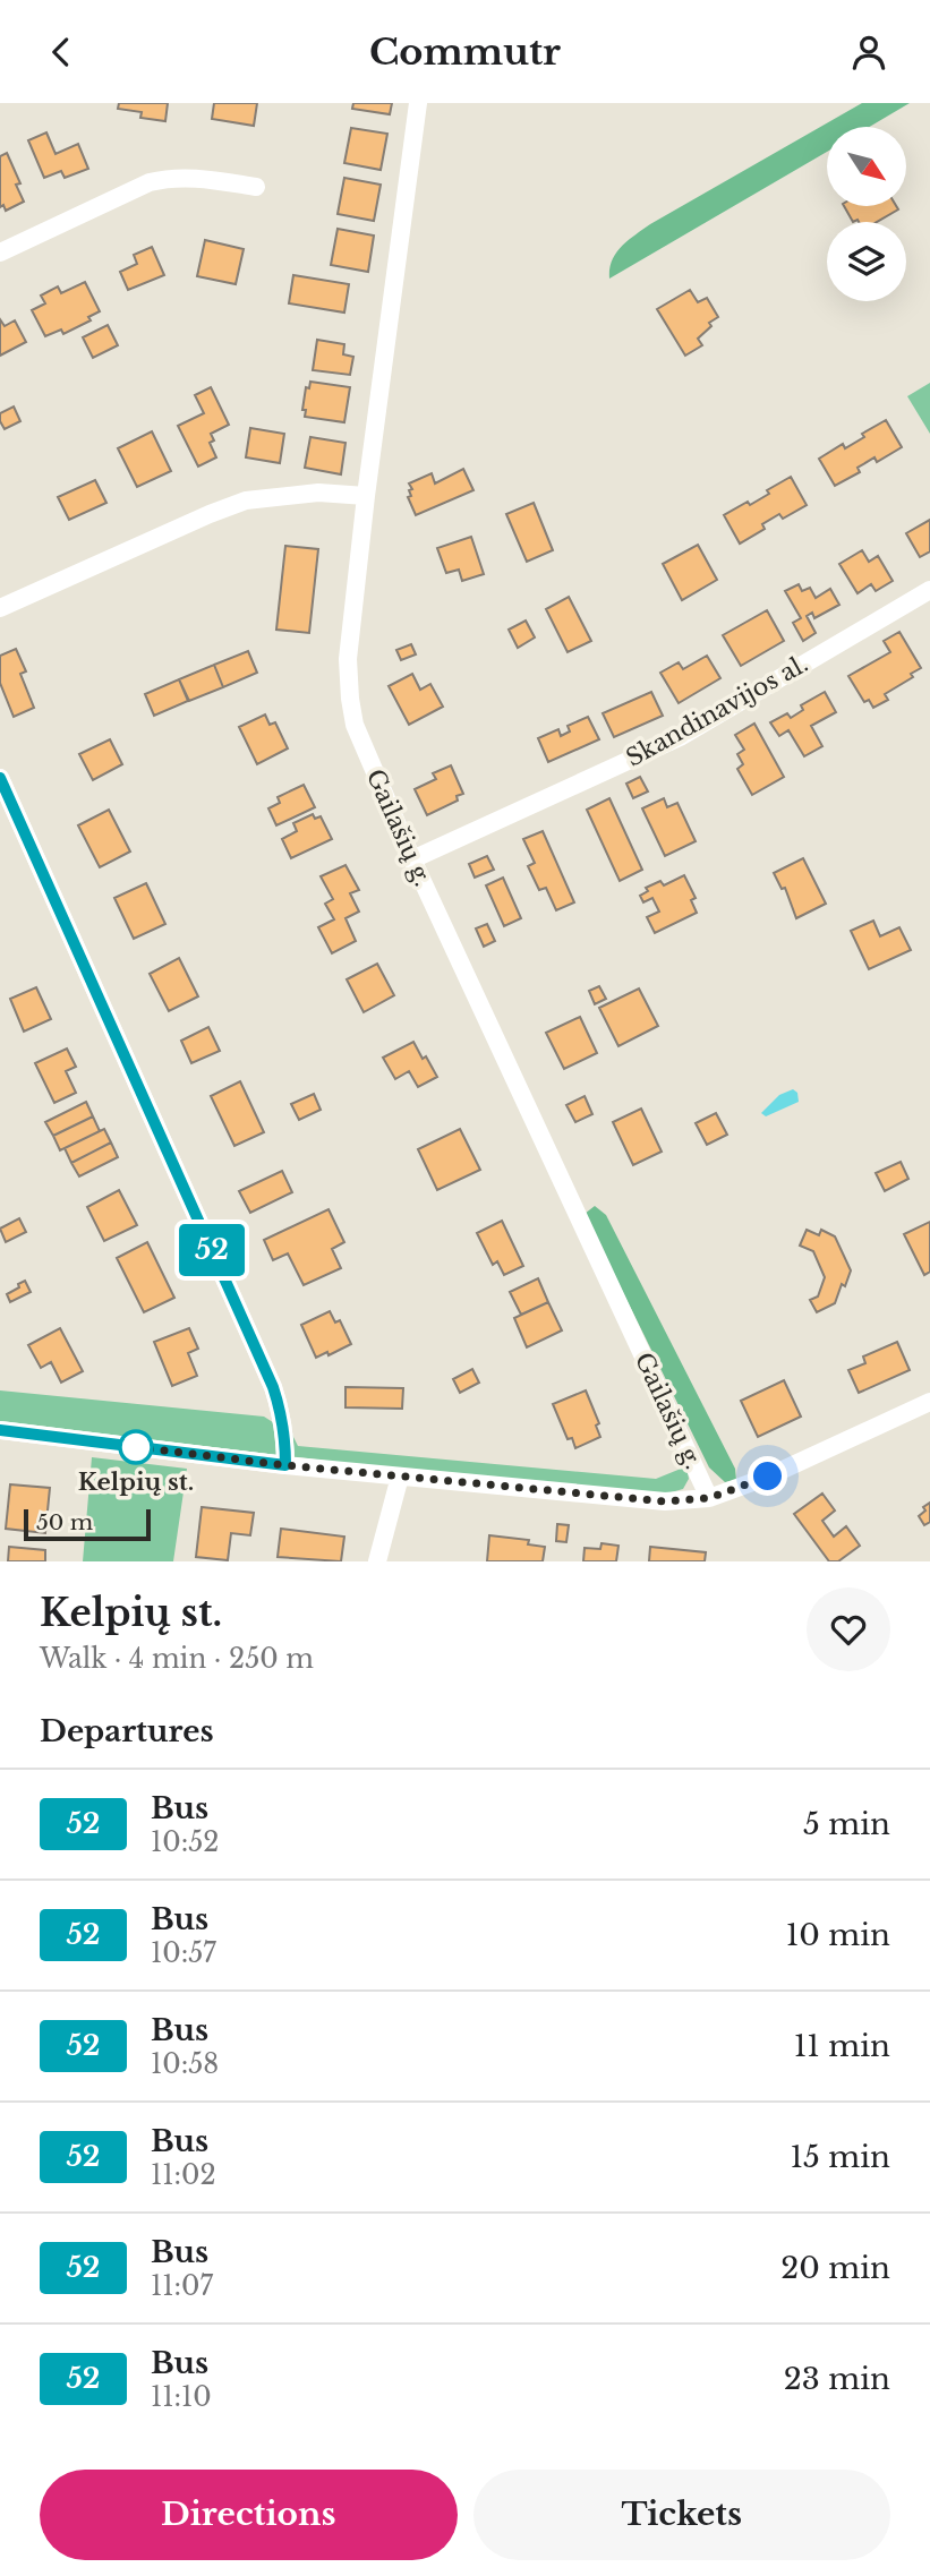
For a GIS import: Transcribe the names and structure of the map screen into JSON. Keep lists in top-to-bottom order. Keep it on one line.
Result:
{"streets":{"street":["Skandinavijos al.","Gailašių g."]},"crossings":[["Skandinavijos al.","Gailašių g."]],"places":["Kelpių st."],"lines":["bus line 52"],"scale_bar":"50 m","north":"bottom right","page":{"header":"Commutr","on_map":"52","scale":"50 m","heading":[["Kelpių st.","Walk · 4 min · 250 m"],"Departures"],"list":[{"mark":"52","name":"Bus","note":"10:52","value":"5 min"},{"mark":"52","name":"Bus","note":"10:57","value":"10 min"},{"mark":"52","name":"Bus","note":"10:58","value":"11 min"},{"mark":"52","name":"Bus","note":"11:02","value":"15 min"},{"mark":"52","name":"Bus","note":"11:07","value":"20 min"},{"mark":"52","name":"Bus","note":"11:10","value":"23 min"}],"buttons":["Directions","Tickets"]}}
